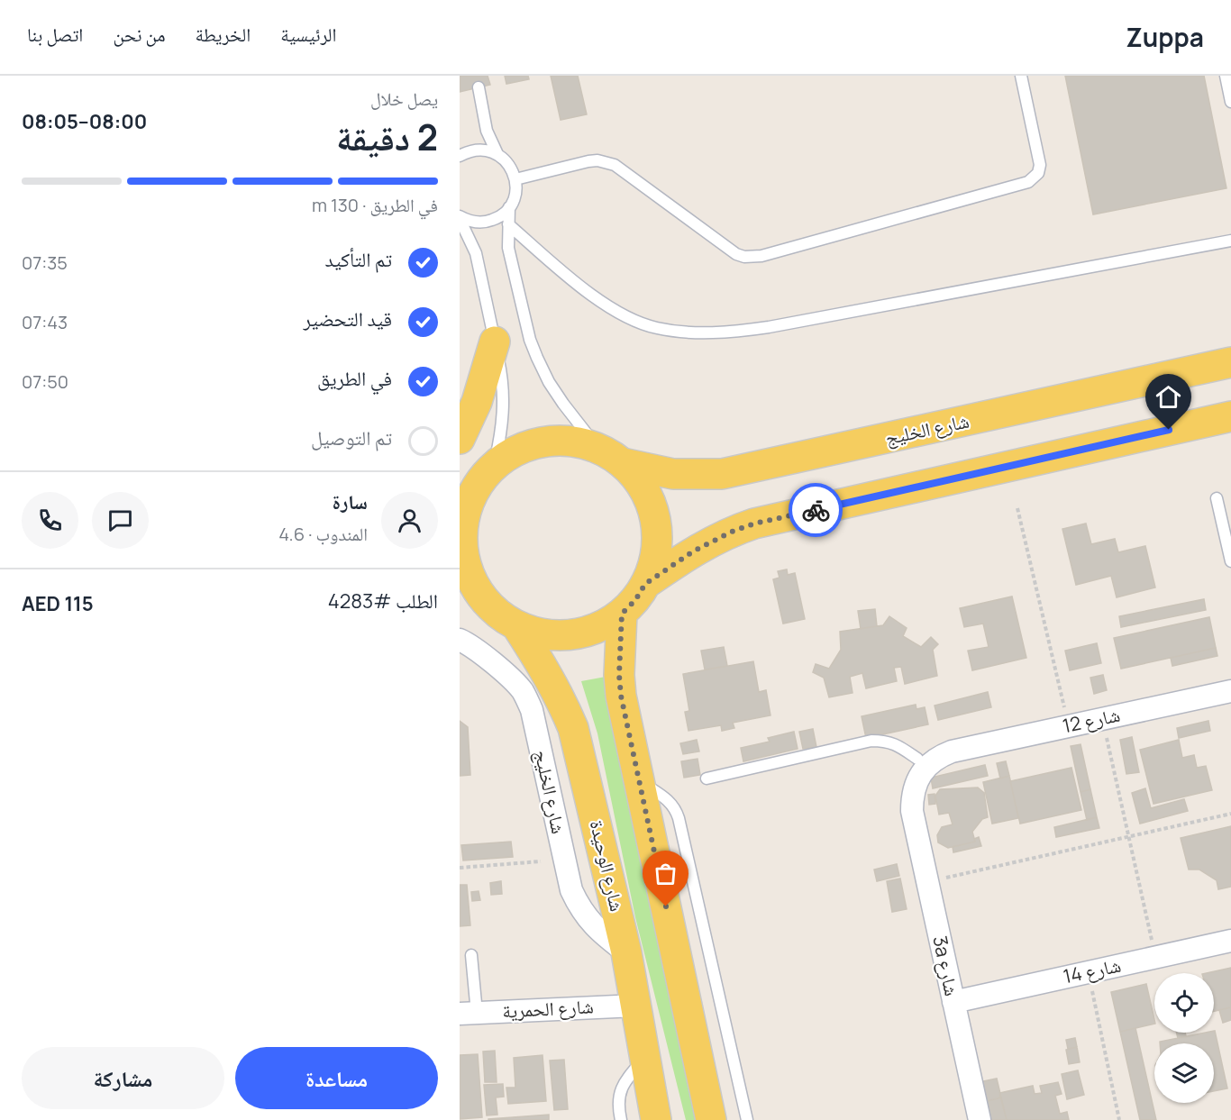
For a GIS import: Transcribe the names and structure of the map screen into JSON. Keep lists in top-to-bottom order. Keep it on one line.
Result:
{"streets":{"main road":["شارع الخليج","شارع الوحيدة"],"street":["شارع 12","3a شارع","شارع 14","شارع الحمرية"]},"crossings":[["شارع الخليج","شارع الوحيدة"],["شارع 12","3a شارع"],["شارع الوحيدة","شارع الحمرية"],["3a شارع","شارع 14"]],"page":{"header":"Zuppa","nav":["الرئيسية","الخريطة","من نحن","اتصل بنا"],"heading":["2 دقيقة","يصل خلال","08:00–08:05"],"panel":["سارة","المندوب · 4.6","الطلب #4283","AED 115"],"bar":"في الطريق · 130 m","list":[["تم التأكيد","07:35"],["قيد التحضير","07:43"],["في الطريق","07:50"],"تم التوصيل"],"buttons":["مساعدة","مشاركة"]}}
